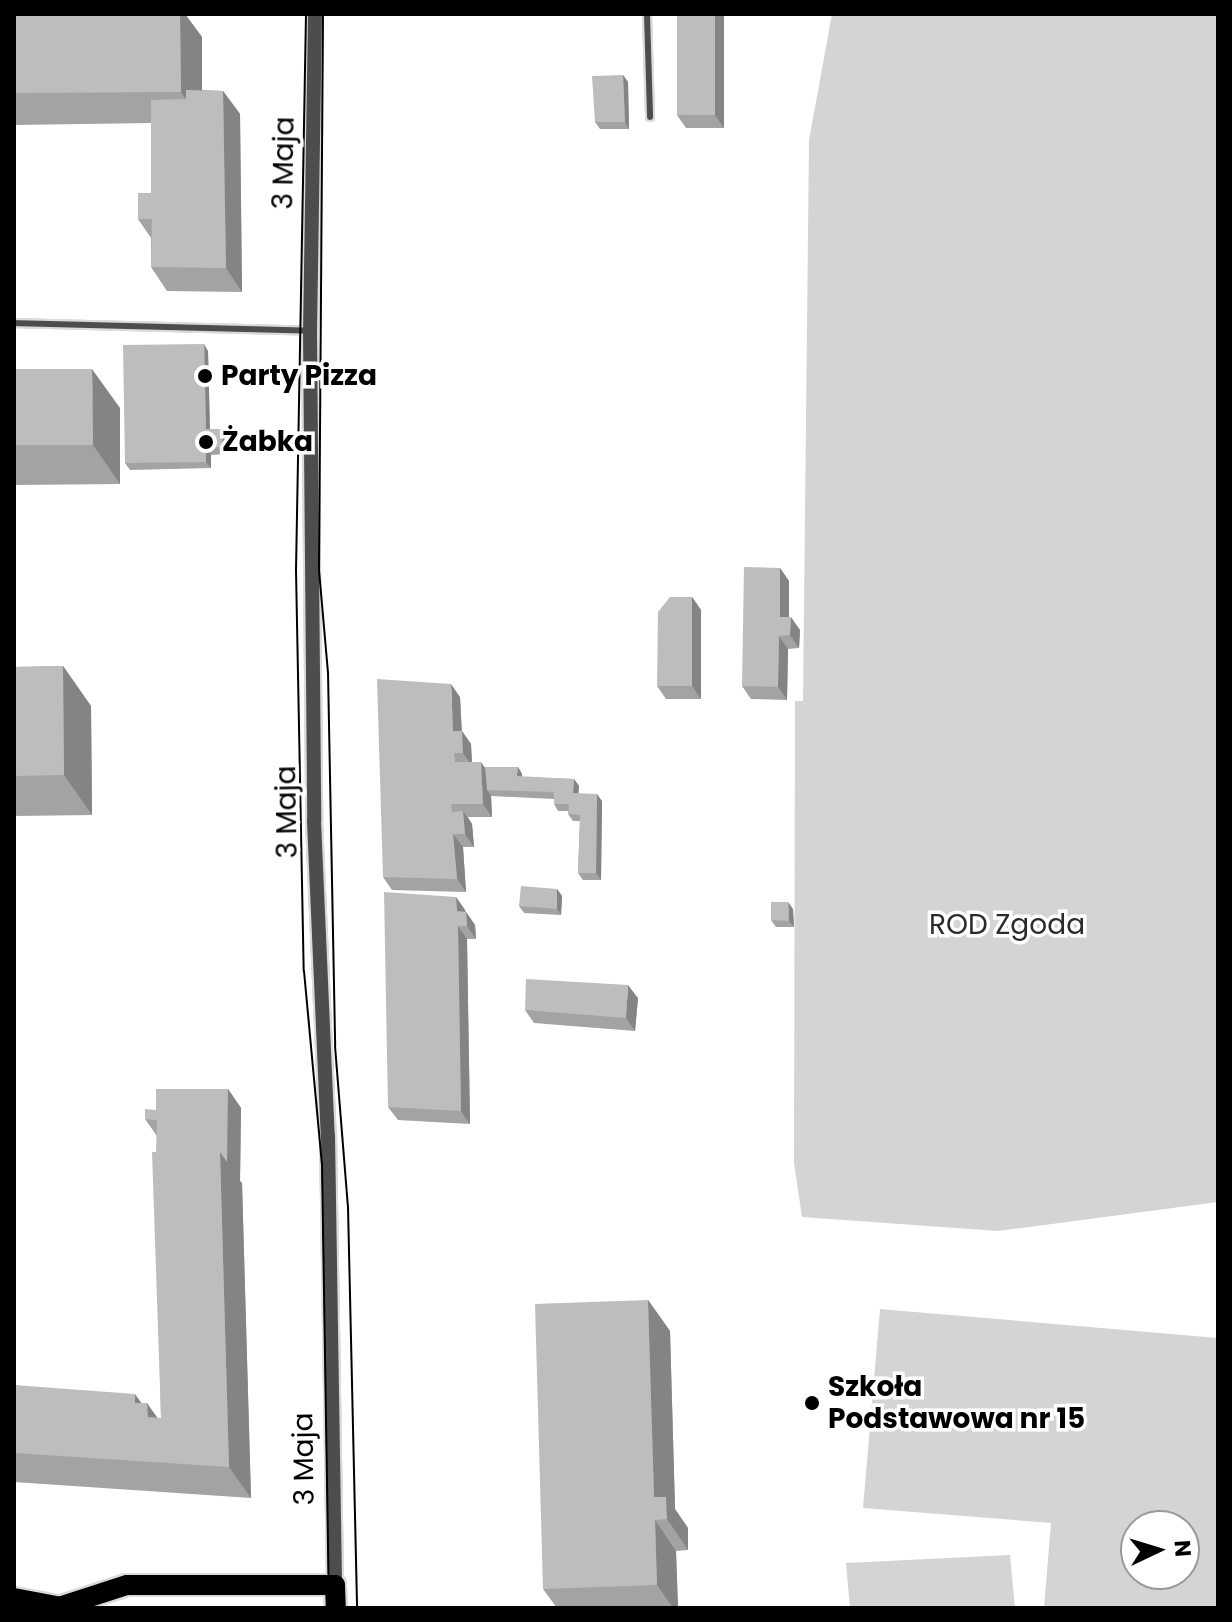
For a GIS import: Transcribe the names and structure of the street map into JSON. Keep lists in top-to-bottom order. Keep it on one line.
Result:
{"streets":{"main road":["3 Maja"]},"parks":["ROD Zgoda"],"places":["Party Pizza","Żabka","Szkoła Podstawowa nr 15"],"north":"right"}
